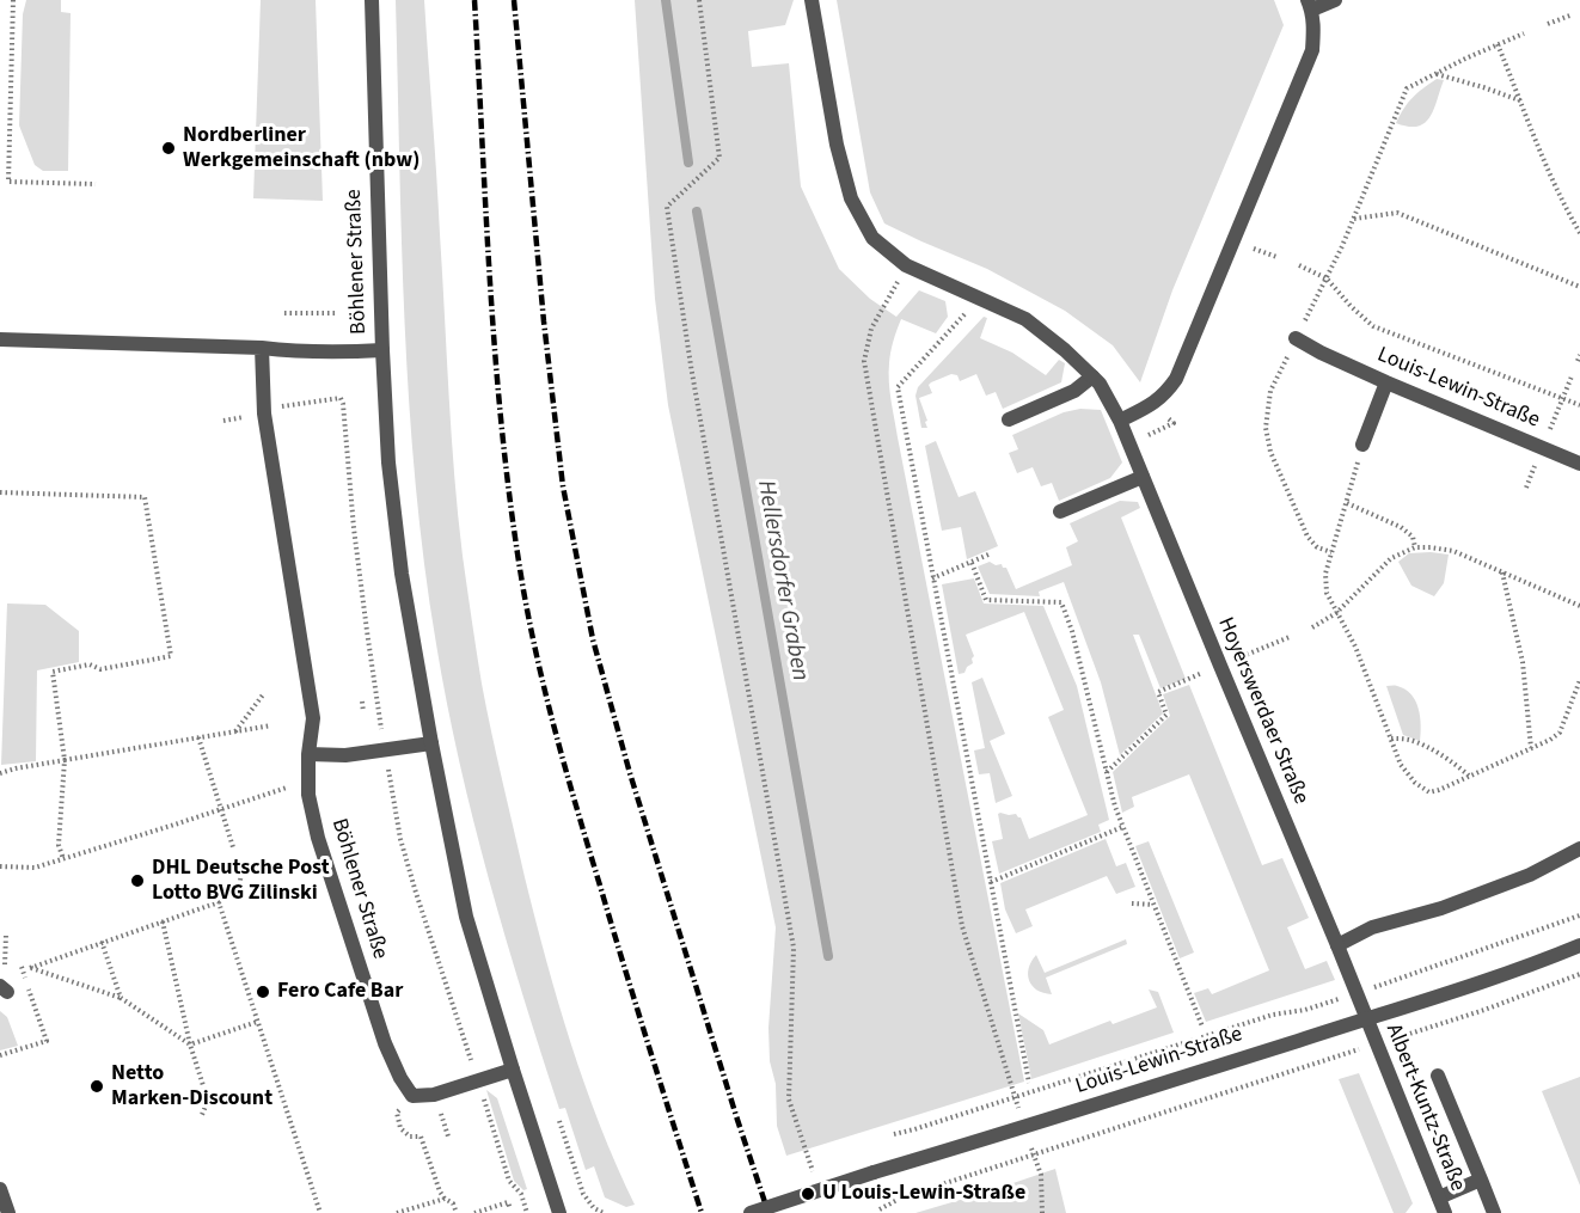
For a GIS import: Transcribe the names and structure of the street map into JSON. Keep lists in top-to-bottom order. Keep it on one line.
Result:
{"streets":{"street":["Böhlener Straße","Louis-Lewin-Straße","Hoyerswerdaer Straße","Albert-Kuntz-Straße"]},"crossings":[["Louis-Lewin-Straße","Hoyerswerdaer Straße"],["Louis-Lewin-Straße","Albert-Kuntz-Straße"],["Hoyerswerdaer Straße","Albert-Kuntz-Straße"]],"water":["Hellersdorfer Graben"],"places":["Nordberliner Werkgemeinschaft (nbw)","DHL Deutsche Post Lotto BVG Zilinski","Fero Cafe Bar","Netto Marken-Discount","U Louis-Lewin-Straße"]}
